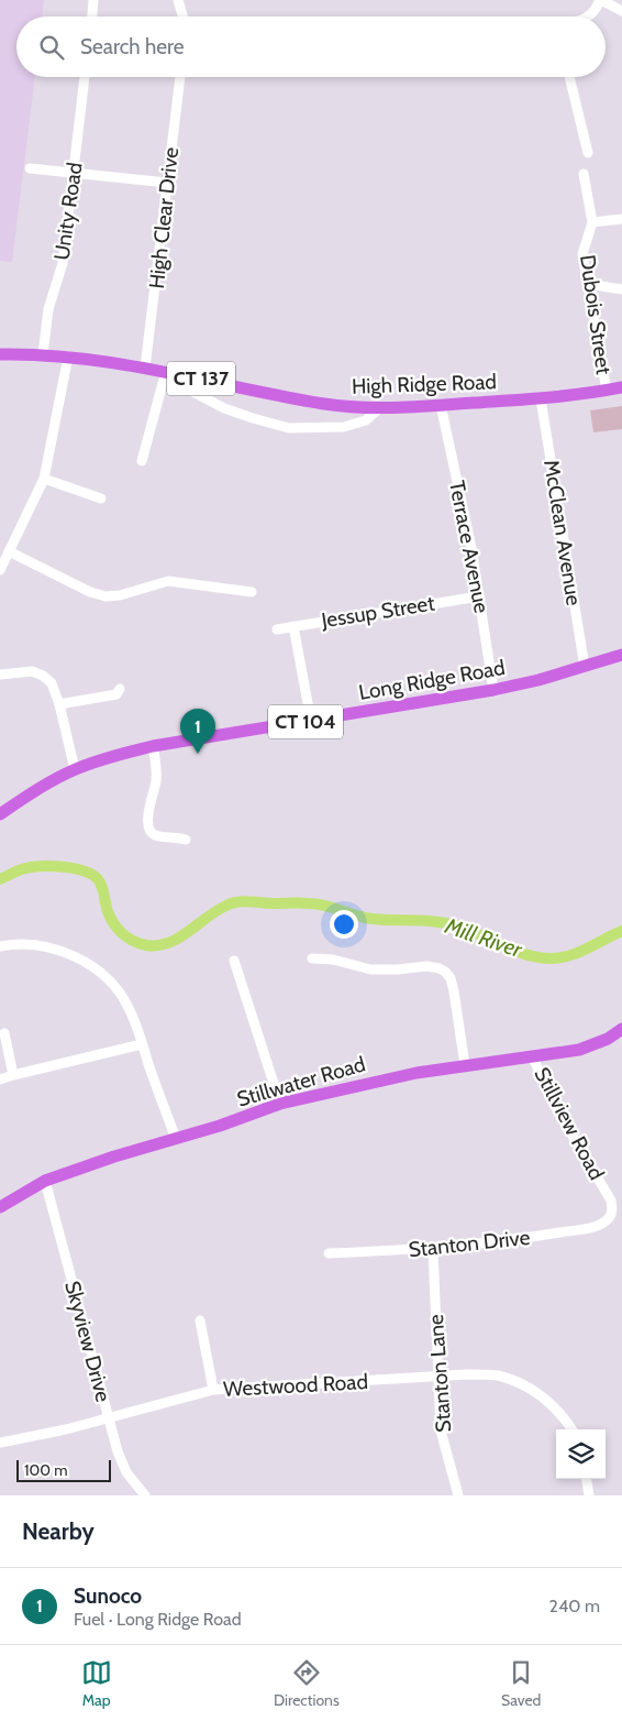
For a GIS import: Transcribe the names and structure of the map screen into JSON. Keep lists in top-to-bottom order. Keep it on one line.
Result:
{"streets":{"main road":["CT 137","High Ridge Road","Long Ridge Road","CT 104","Stillwater Road"],"street":["Unity Road","High Clear Drive","Dubois Street","McClean Avenue","Terrace Avenue","Jessup Street","Stillview Road","Stanton Drive","Skyview Drive","Stanton Lane","Westwood Road"]},"crossings":[["Unity Road","High Ridge Road"],["High Clear Drive","High Ridge Road"],["Dubois Street","High Ridge Road"],["High Ridge Road","McClean Avenue"],["High Ridge Road","Terrace Avenue"],["McClean Avenue","Long Ridge Road"],["Terrace Avenue","Jessup Street"],["Terrace Avenue","Long Ridge Road"],["Stillwater Road","Stillview Road"],["Stillwater Road","Skyview Drive"],["Stillview Road","Stanton Drive"],["Stanton Drive","Stanton Lane"],["Skyview Drive","Westwood Road"],["Stanton Lane","Westwood Road"]],"water":["Mill River"],"scale_bar":"100 m","page":{"search":"Search here","pins":"1","scale":"100 m","heading":"Nearby","list":[{"mark":"1","name":"Sunoco","note":"Fuel · Long Ridge Road","value":"240 m"}],"nav":["Map","Directions","Saved"]}}
